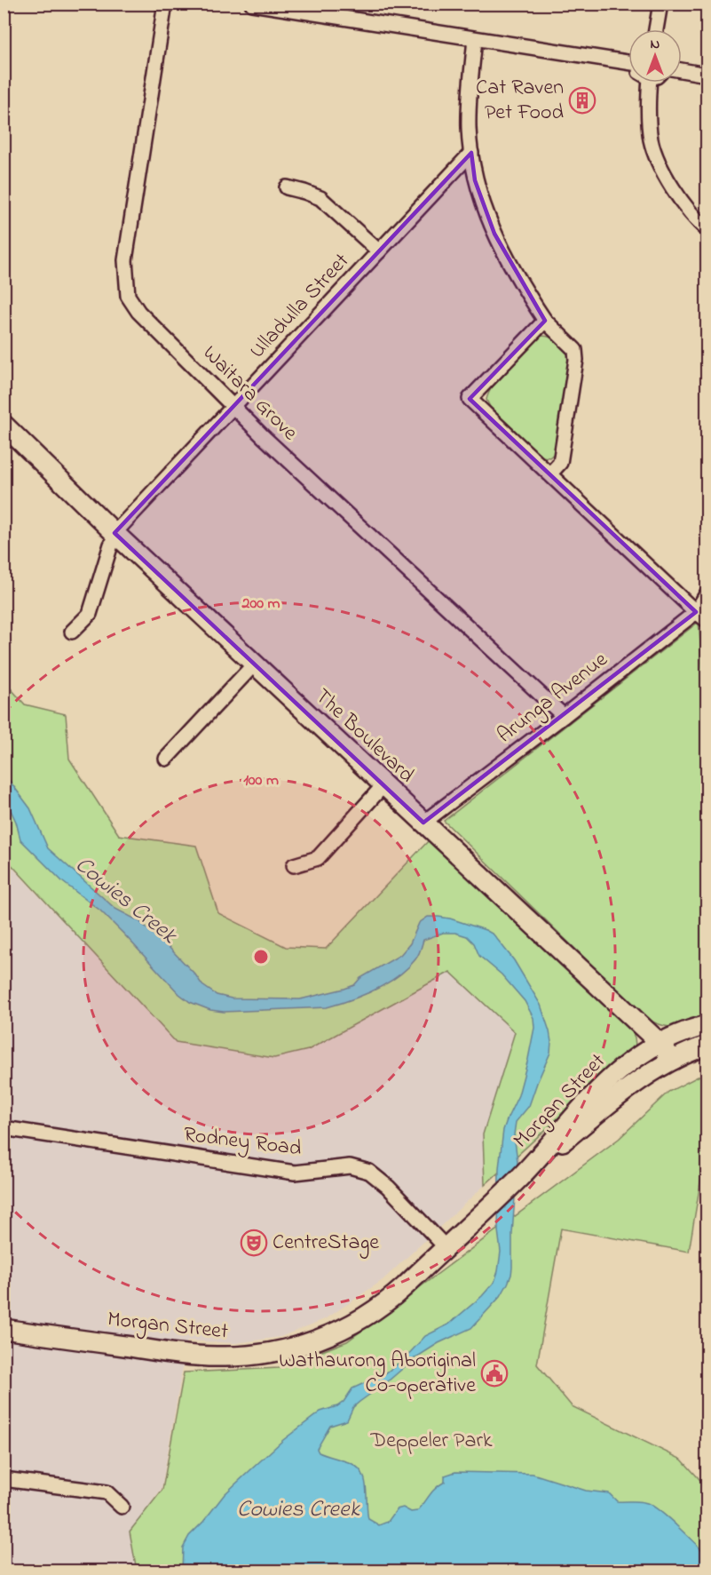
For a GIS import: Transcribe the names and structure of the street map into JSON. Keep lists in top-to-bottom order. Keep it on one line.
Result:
{"streets":{"main road":["The Boulevard","Morgan Street"],"street":["Ulladulla Street","Waitara Grove","Arunga Avenue","Rodney Road"]},"crossings":[["Ulladulla Street","Waitara Grove"],["Ulladulla Street","The Boulevard"],["Waitara Grove","Arunga Avenue"],["Arunga Avenue","The Boulevard"],["The Boulevard","Morgan Street"],["Morgan Street","Rodney Road"]],"water":["Cowies Creek"],"parks":["Deppeler Park"],"places":{"building":["Cat Raven Pet Food"],"theatre":["CentreStage"],"public building":["Wathaurong Aboriginal Co-operative"]},"north":"top","rings":["200 m","100 m"]}
